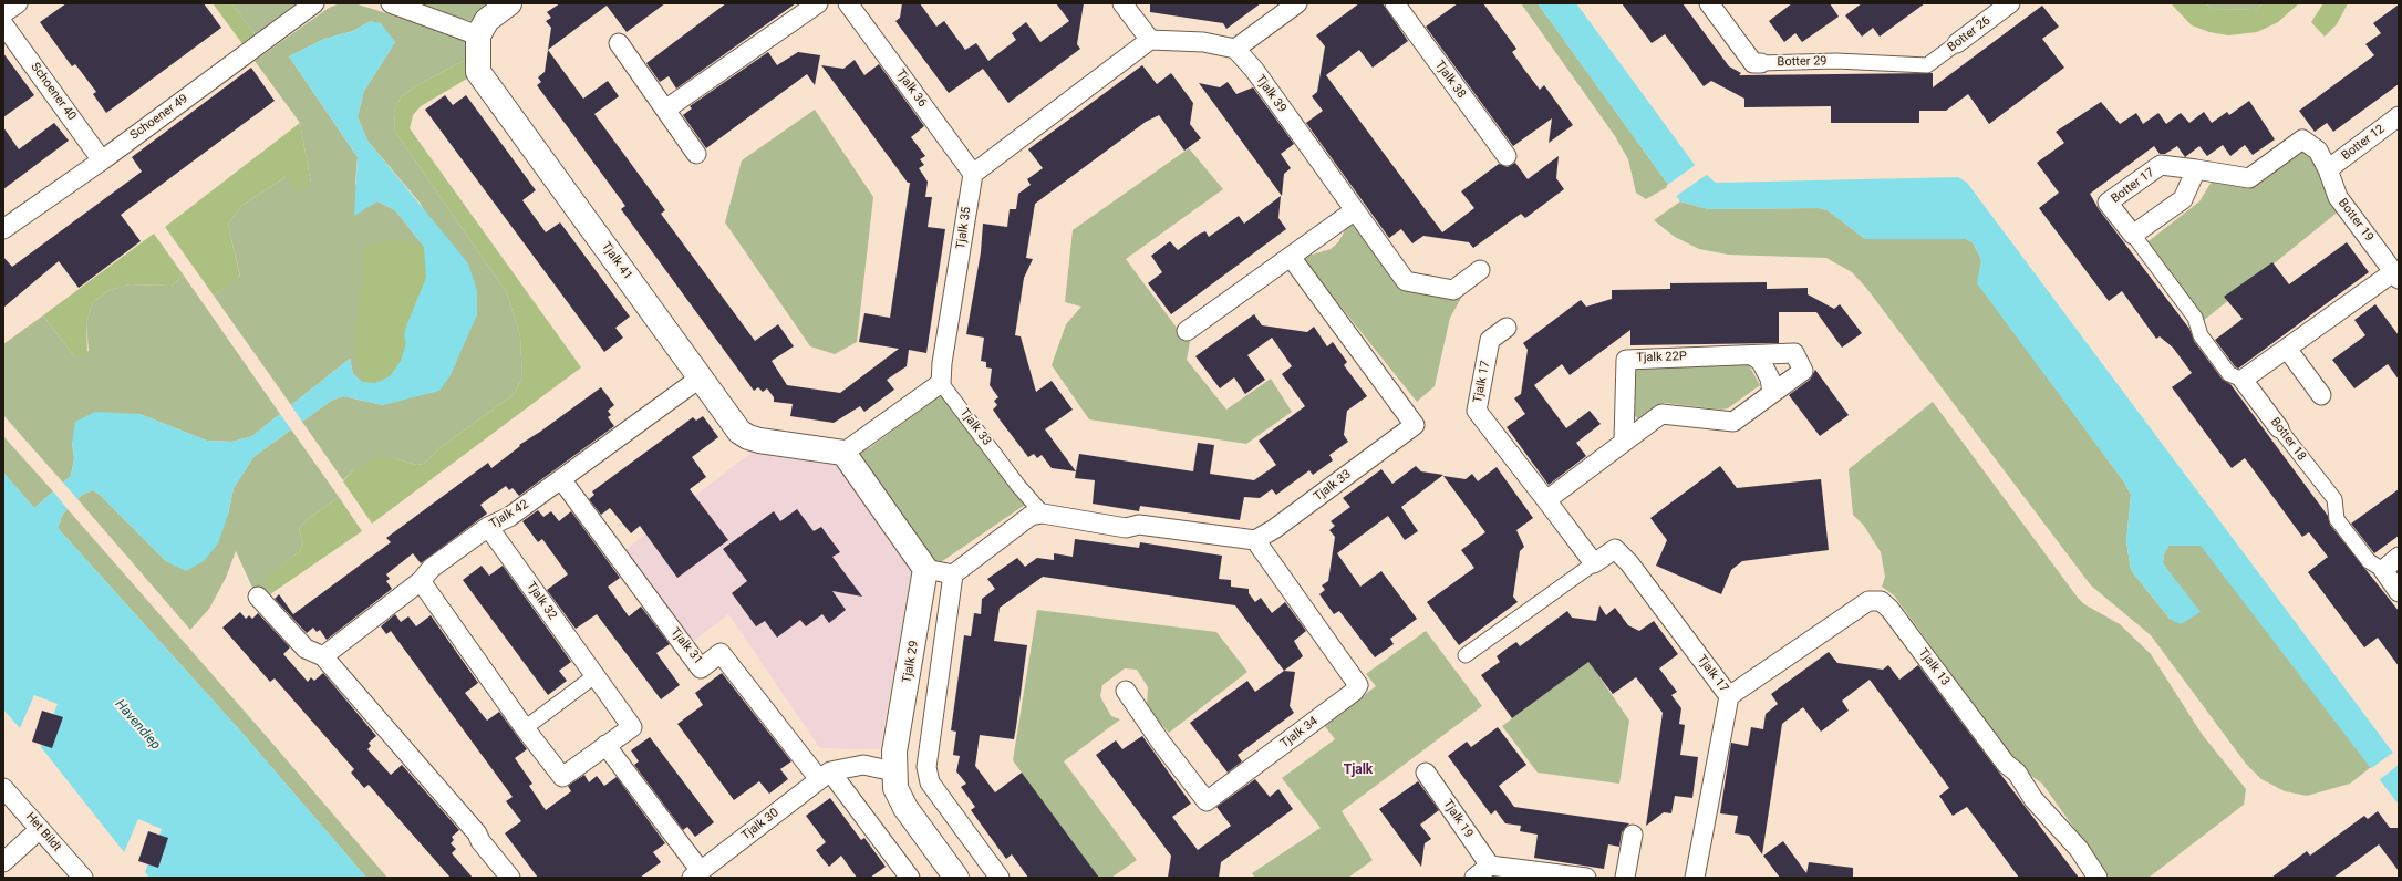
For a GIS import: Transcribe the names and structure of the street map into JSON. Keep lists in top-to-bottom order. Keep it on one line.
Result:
{"streets":{"street":["Botter 26","Botter 29","Tjalk 38","Tjalk 36","Schoener 40","Tjalk 39","Schoener 49","Botter 12","Botter 17","Botter 19","Tjalk 35","Tjalk 41","Tjalk 22P","Tjalk 17","Tjalk 33","Botter 18","Tjalk 42","Tjalk 32","Tjalk 31","Tjalk 29","Tjalk 13","Tjalk 34","Tjalk 19","Tjalk 30","Het Bildt"]},"crossings":[["Botter 26","Botter 29"],["Tjalk 36","Tjalk 35"],["Schoener 40","Schoener 49"],["Botter 12","Botter 19"],["Botter 17","Botter 19"],["Botter 17","Botter 18"],["Tjalk 35","Tjalk 33"],["Tjalk 41","Tjalk 42"],["Tjalk 22P","Tjalk 17"],["Tjalk 17","Tjalk 13"],["Tjalk 33","Tjalk 34"],["Tjalk 42","Tjalk 32"],["Tjalk 42","Tjalk 31"],["Tjalk 31","Tjalk 30"],["Tjalk 29","Tjalk 30"]],"districts":["Tjalk"],"water":["Havendiep"]}
